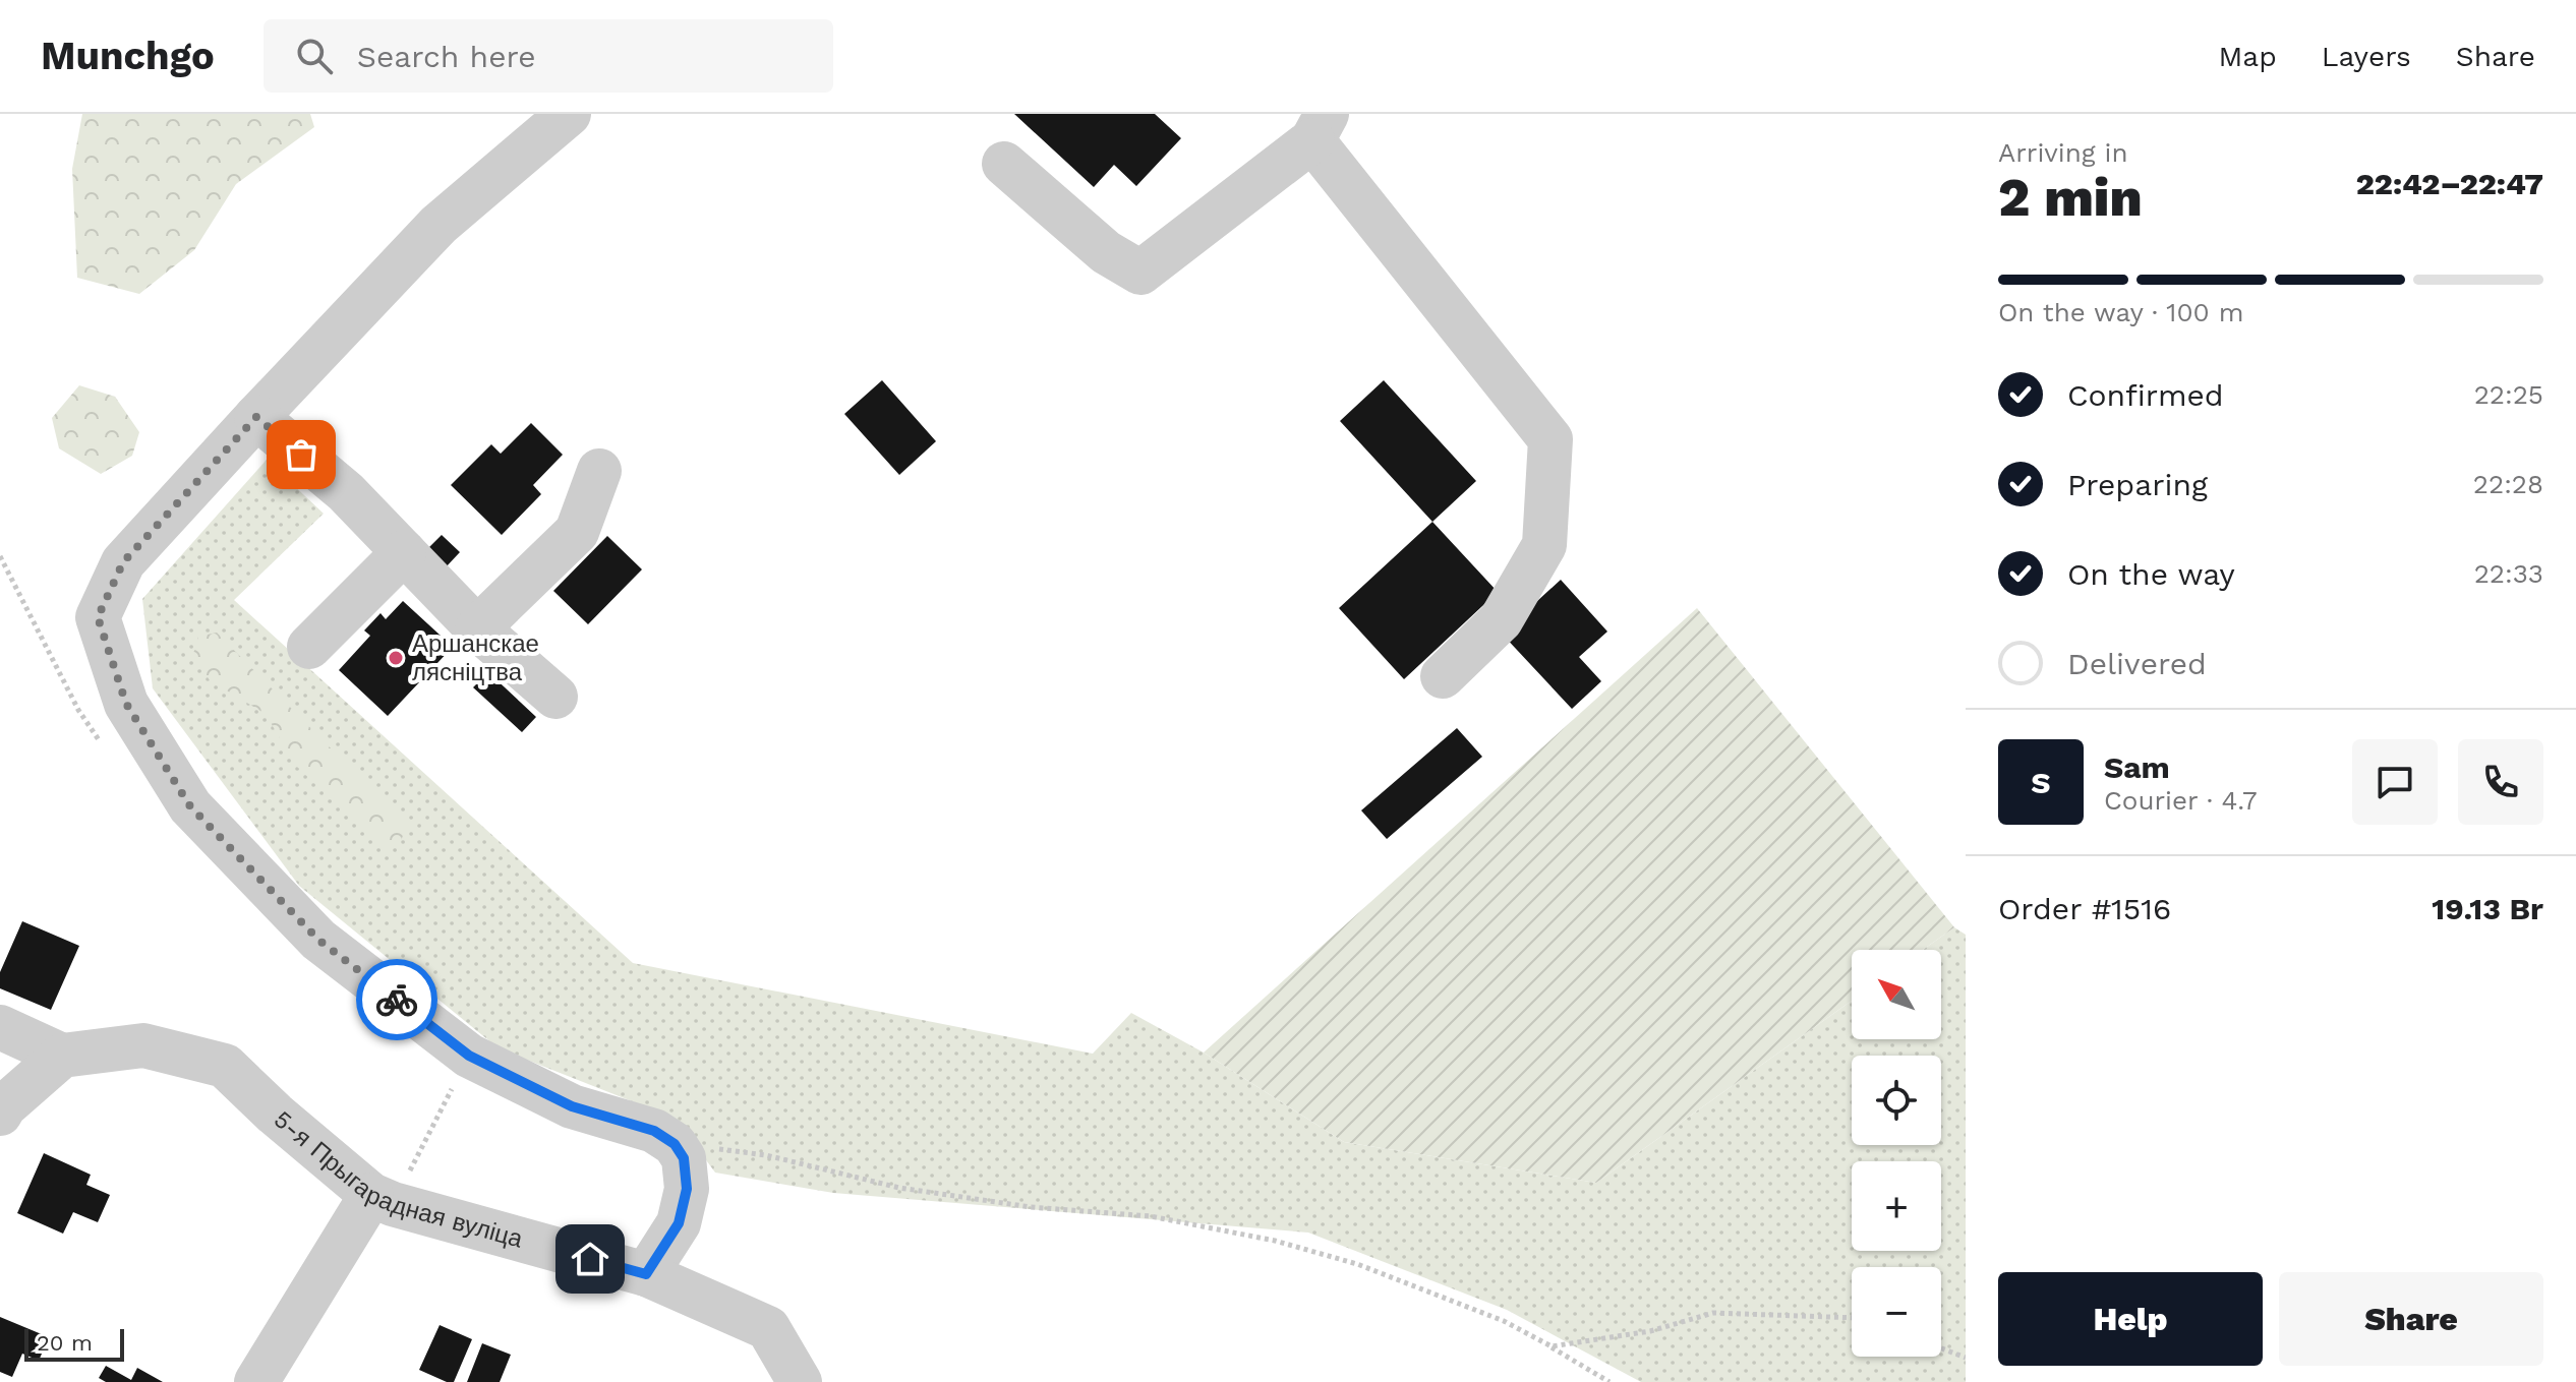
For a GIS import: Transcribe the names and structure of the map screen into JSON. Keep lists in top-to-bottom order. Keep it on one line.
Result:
{"streets":{"street":["5-я Прыгарадная вуліца"]},"places":["Аршанскае лясніцтва"],"scale_bar":"20 m","north":"top left","page":{"header":"Munchgo","search":"Search here","nav":["Map","Layers","Share"],"heading":["2 min","Arriving in","22:42–22:47"],"panel":["Sam","Courier · 4.7","Order #1516","19.13 Br"],"bar":"On the way · 100 m","list":[["Confirmed","22:25"],["Preparing","22:28"],["On the way","22:33"],"Delivered"],"round":"S","map_buttons":["+","−"],"buttons":["Help","Share"],"scale":"20 m"}}
